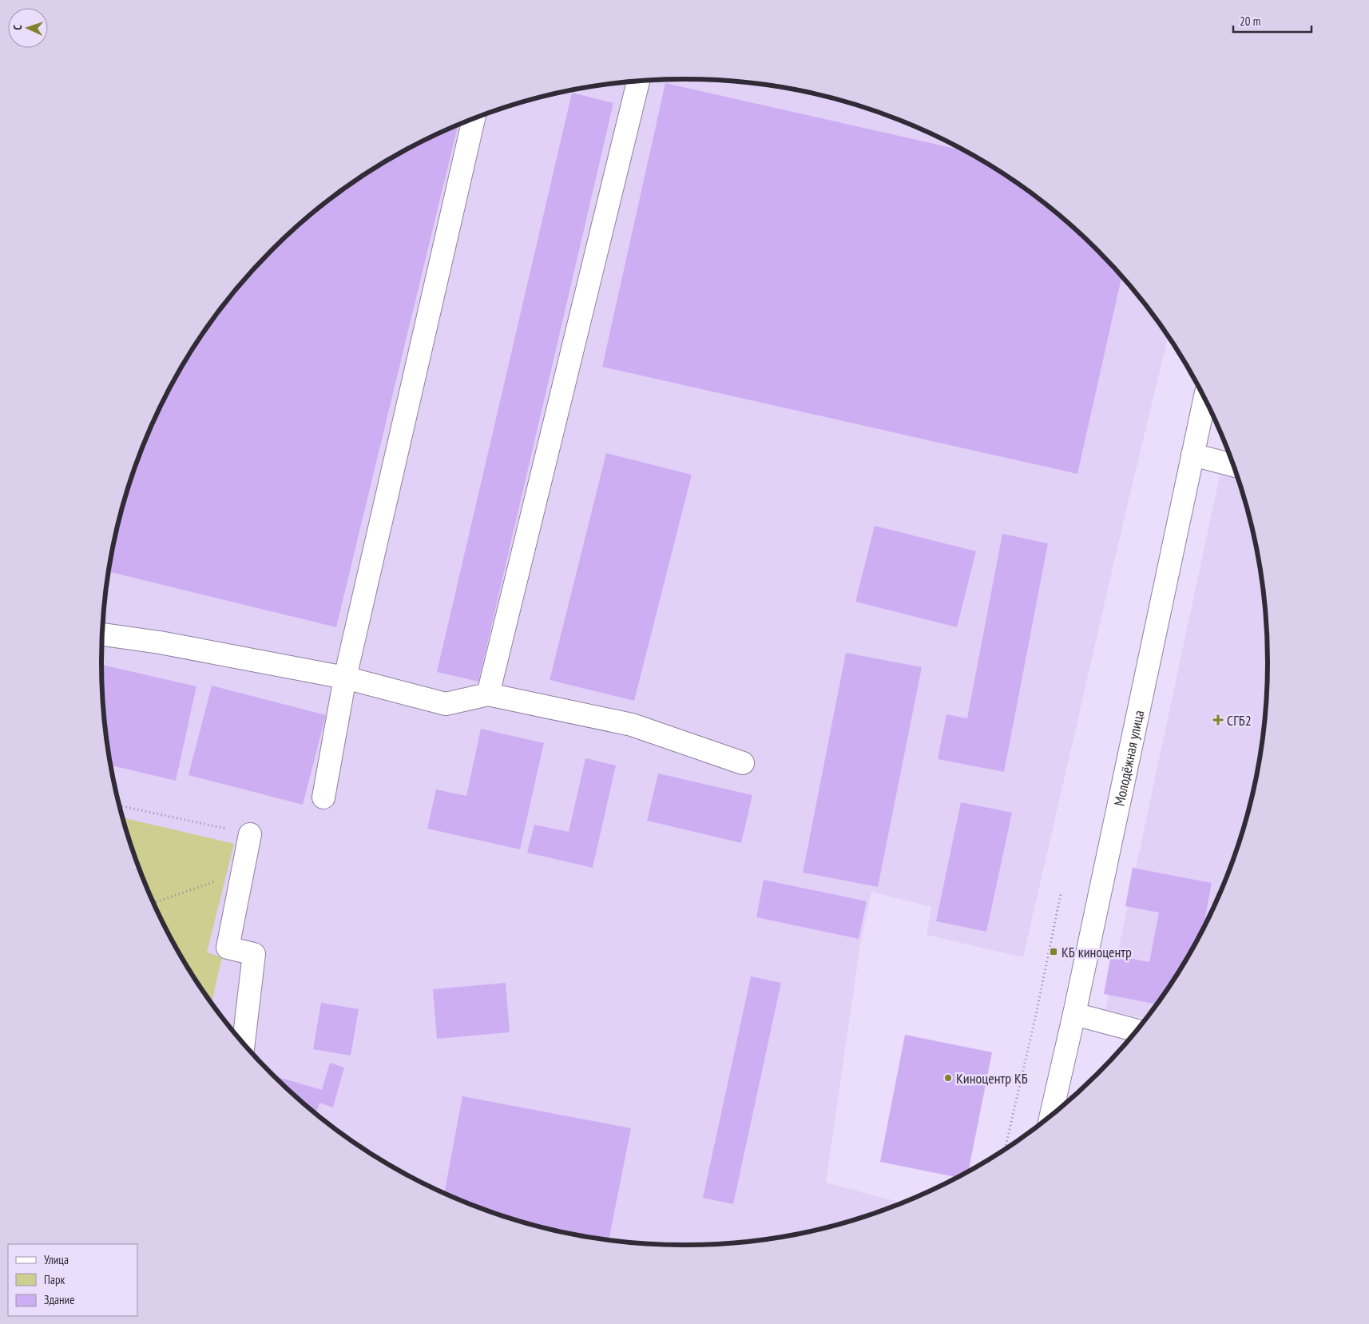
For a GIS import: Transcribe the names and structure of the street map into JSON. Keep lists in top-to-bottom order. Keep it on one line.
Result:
{"streets":{"main road":["Молодёжная улица"]},"places":{"health":["СГБ2"],"transit":["КБ киноцентр"],"other":["Киноцентр КБ"]},"legend":["Улица","Парк","Здание"],"scale_bar":"20 m","north":"left"}
